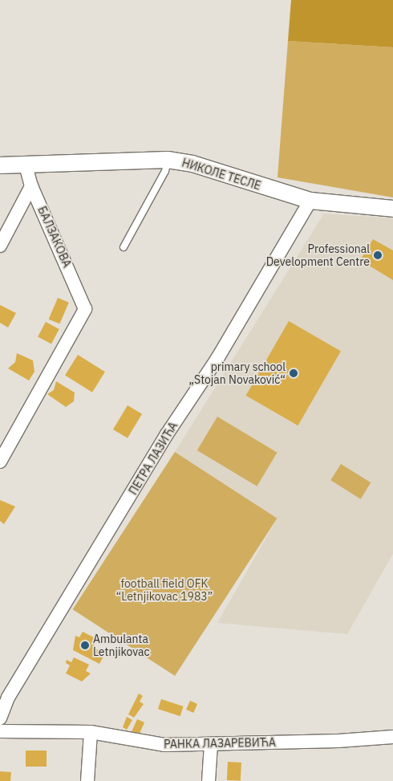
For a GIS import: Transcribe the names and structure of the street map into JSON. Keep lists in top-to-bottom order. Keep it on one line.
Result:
{"streets":{"street":["НИКОЛЕ ТЕСЛЕ","БАЛЗАКОВА","ПЕТРА ЛАЗИЋА","РАНКА ЛАЗАРЕВИЋА"]},"crossings":[["НИКОЛЕ ТЕСЛЕ","БАЛЗАКОВА"],["НИКОЛЕ ТЕСЛЕ","ПЕТРА ЛАЗИЋА"]],"parks":["football field OFK “Letnjikovac 1983”"],"places":["Professional Development Centre","primary school „Stojan Novaković“","Ambulanta Letnjikovac"]}
